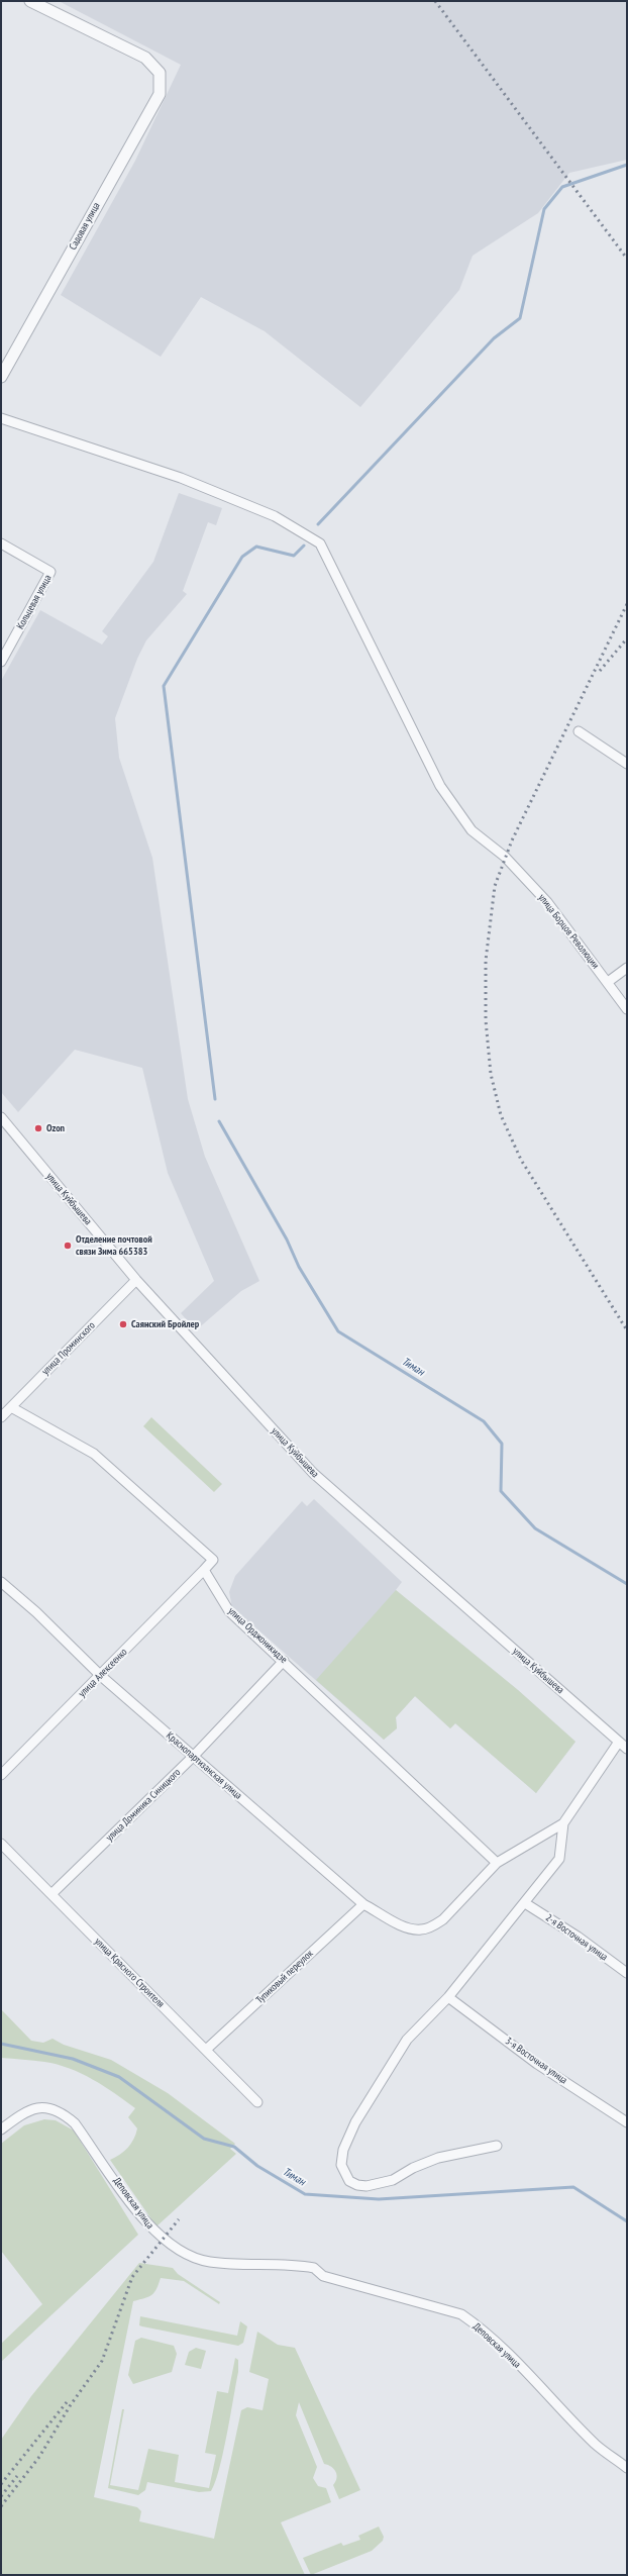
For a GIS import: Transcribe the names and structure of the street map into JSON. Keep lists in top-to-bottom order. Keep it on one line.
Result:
{"streets":{"street":["Садовая улица","Кольцевая улица","улица Борцов Революции","улица Куйбышева","улица Проминского","улица Орджоникидзе","улица Алексеенко","Краснопартизанская улица","улица Доминика Синицкого","2-я Восточная улица","улица Красного Строителя","Тупиковый переулок","3-я Восточная улица","Деповская улица"]},"crossings":[["улица Куйбышева","улица Проминского"],["улица Орджоникидзе","улица Алексеенко"],["улица Орджоникидзе","Краснопартизанская улица"],["улица Орджоникидзе","улица Доминика Синицкого"],["улица Алексеенко","Краснопартизанская улица"],["Краснопартизанская улица","улица Доминика Синицкого"],["Краснопартизанская улица","Тупиковый переулок"],["улица Доминика Синицкого","улица Красного Строителя"],["улица Красного Строителя","Тупиковый переулок"]],"water":["Тиман"],"places":["Ozon","Отделение почтовой связи Зима 665383","Саянский Бройлер"]}
